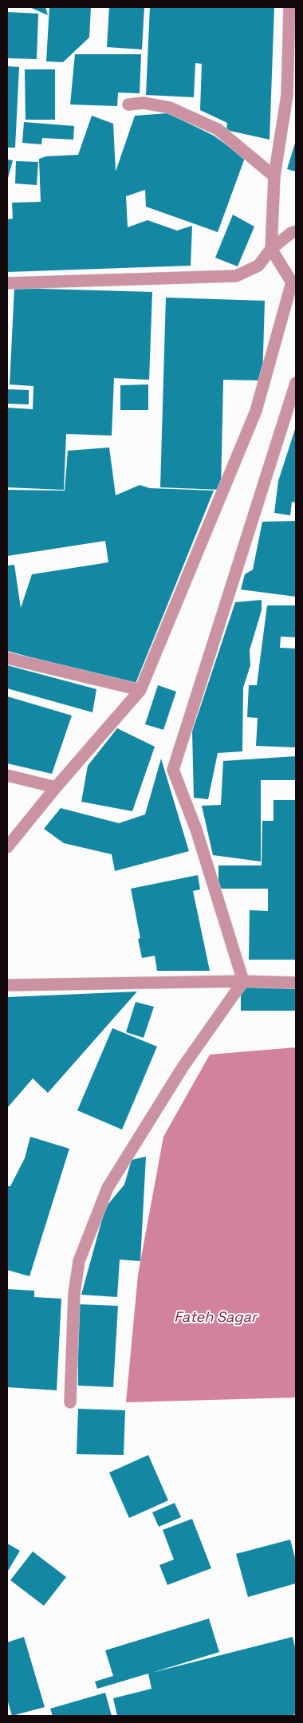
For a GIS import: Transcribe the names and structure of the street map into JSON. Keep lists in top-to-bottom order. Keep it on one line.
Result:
{"water":["Fateh Sagar"]}
